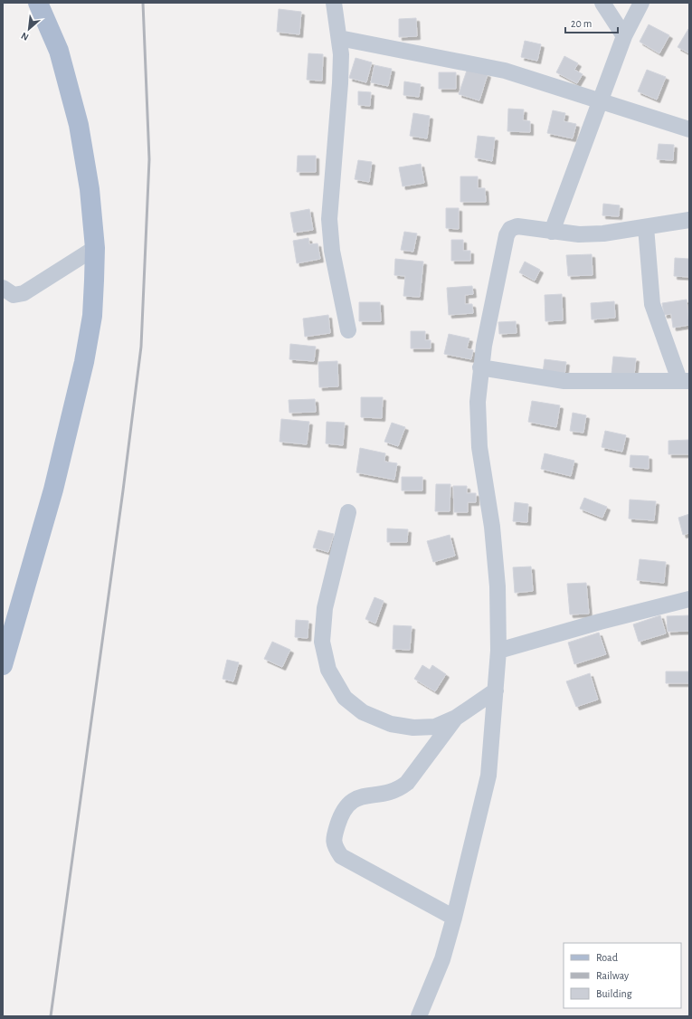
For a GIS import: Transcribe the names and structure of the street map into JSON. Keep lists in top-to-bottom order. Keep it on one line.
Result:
{"legend":["Road","Railway","Building"],"scale_bar":"20 m","north":"bottom left"}
